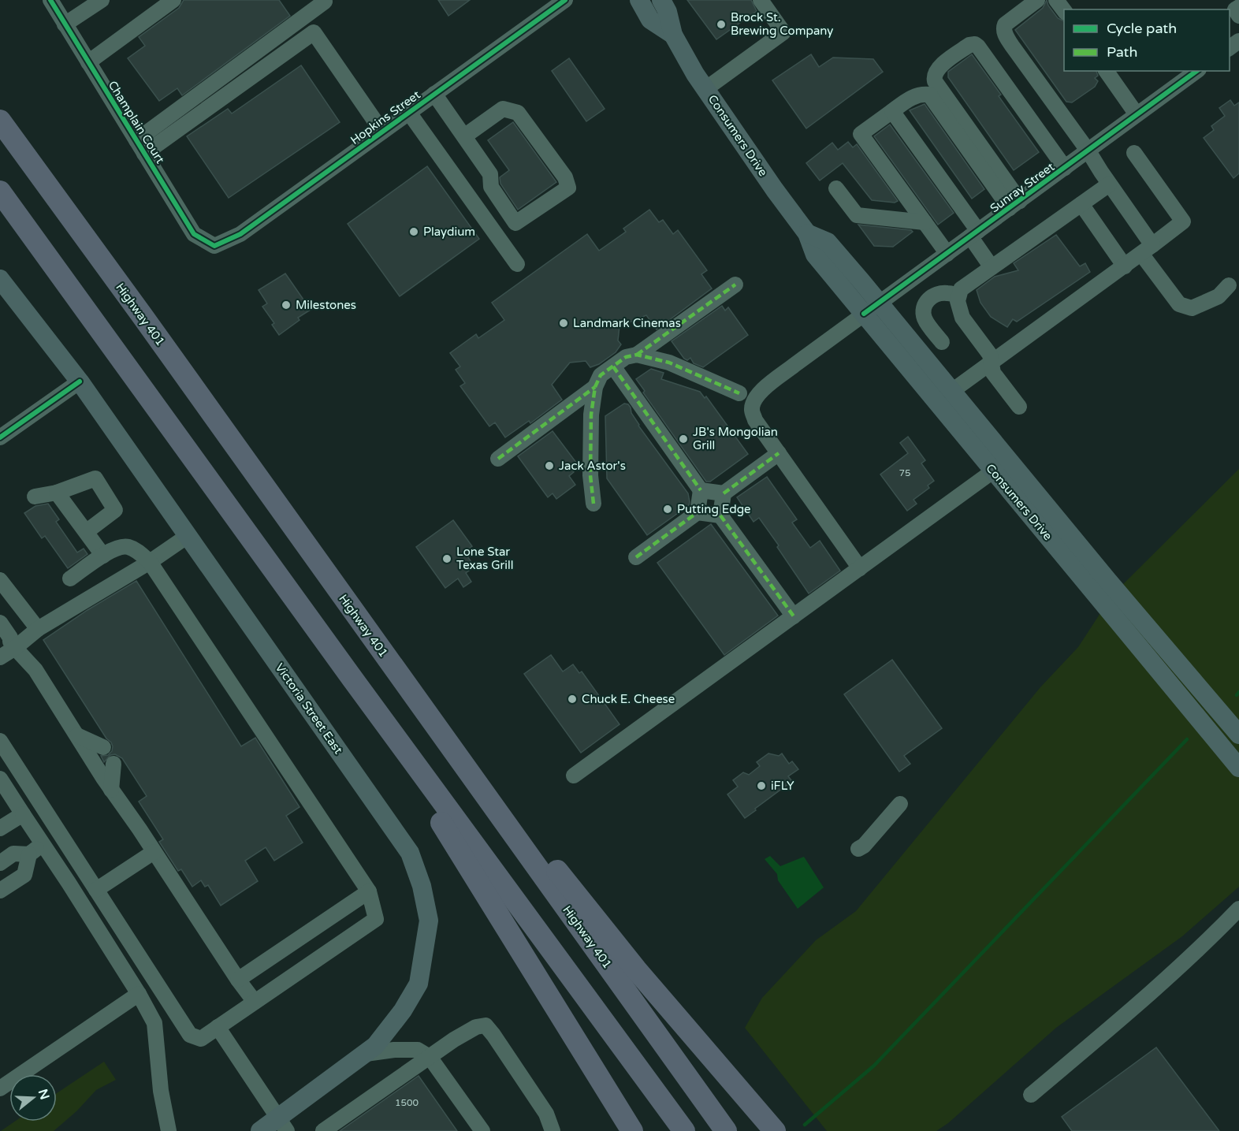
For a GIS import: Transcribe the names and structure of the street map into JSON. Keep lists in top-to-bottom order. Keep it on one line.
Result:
{"streets":{"highway":["Highway 401"],"main road":["Consumers Drive","Victoria Street East"],"street":["Hopkins Street","Champlain Court","Sunray Street"]},"crossings":[["Hopkins Street","Champlain Court"],["Consumers Drive","Sunray Street"]],"places":["Brock St. Brewing Company","Playdium","Milestones","Landmark Cinemas","JB's Mongolian Grill","Jack Astor's","Putting Edge","Lone Star Texas Grill","Chuck E. Cheese","iFLY"],"house_numbers":["75","1500"],"legend":["Cycle path","Path"],"north":"right"}
